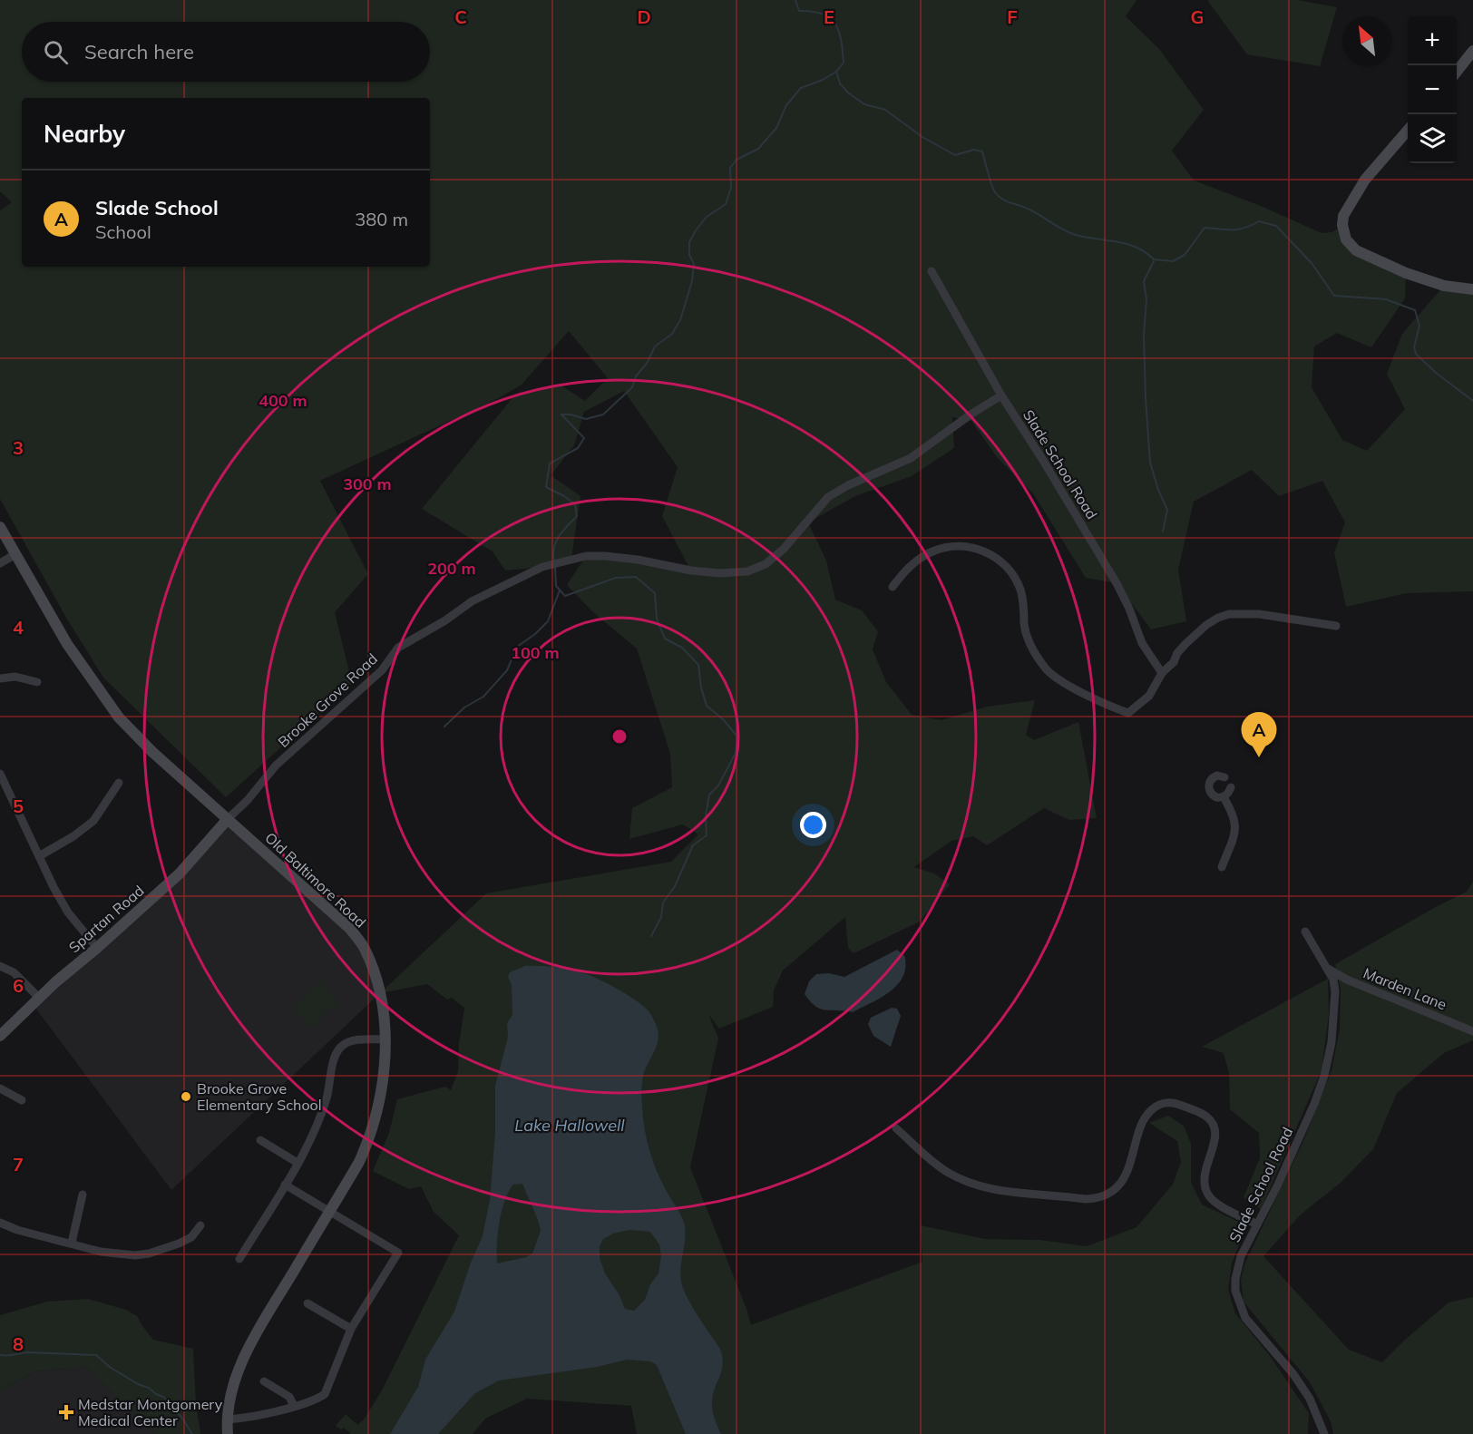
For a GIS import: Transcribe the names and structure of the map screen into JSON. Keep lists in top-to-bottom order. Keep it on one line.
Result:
{"streets":{"street":["Slade School Road","Brooke Grove Road","Old Baltimore Road","Spartan Road","Marden Lane"]},"crossings":[["Slade School Road","Brooke Grove Road"],["Slade School Road","Marden Lane"],["Brooke Grove Road","Old Baltimore Road"],["Brooke Grove Road","Spartan Road"],["Old Baltimore Road","Spartan Road"]],"water":["Lake Hallowell"],"places":{"other":["Brooke Grove Elementary School"],"health":["Medstar Montgomery Medical Center"]},"north":"top left","page":{"map_buttons":["+","−"],"search":"Search here","heading":"Nearby","list":[{"mark":"A","name":"Slade School","note":"School","value":"380 m"}],"pins":"A"},"grid":{"columns":["C","D","E","F","G"],"rows":["3","4","5","6","7","8"]},"rings":["400 m","300 m","200 m","100 m"]}
